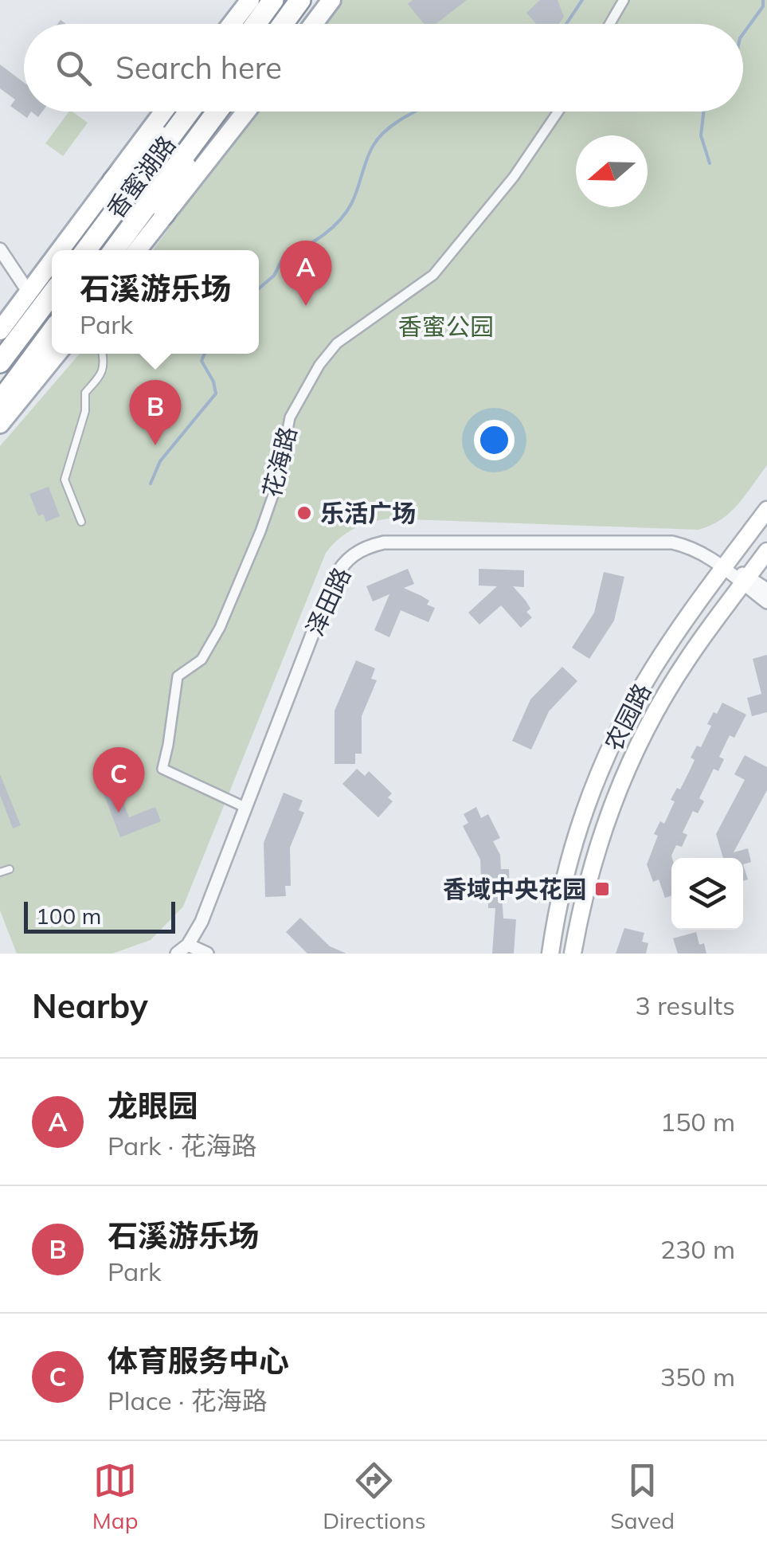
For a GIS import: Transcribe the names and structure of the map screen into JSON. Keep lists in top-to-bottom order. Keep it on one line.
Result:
{"streets":{"highway":["香蜜湖路"],"main road":["农园路"],"street":["花海路","泽田路"]},"crossings":[["花海路","泽田路"],["泽田路","农园路"]],"parks":["香蜜公园"],"places":{"other":["乐活广场"],"transit":["香域中央花园"]},"scale_bar":"100 m","north":"left","page":{"search":"Search here","pins":["A","B","C"],"popup":["石溪游乐场","Park"],"scale":"100 m","heading":["Nearby","3 results"],"list":[{"mark":"A","name":"龙眼园","note":"Park · 花海路","value":"150 m"},{"mark":"B","name":"石溪游乐场","note":"Park","value":"230 m"},{"mark":"C","name":"体育服务中心","note":"Place · 花海路","value":"350 m"}],"nav":["Map","Directions","Saved"]}}
